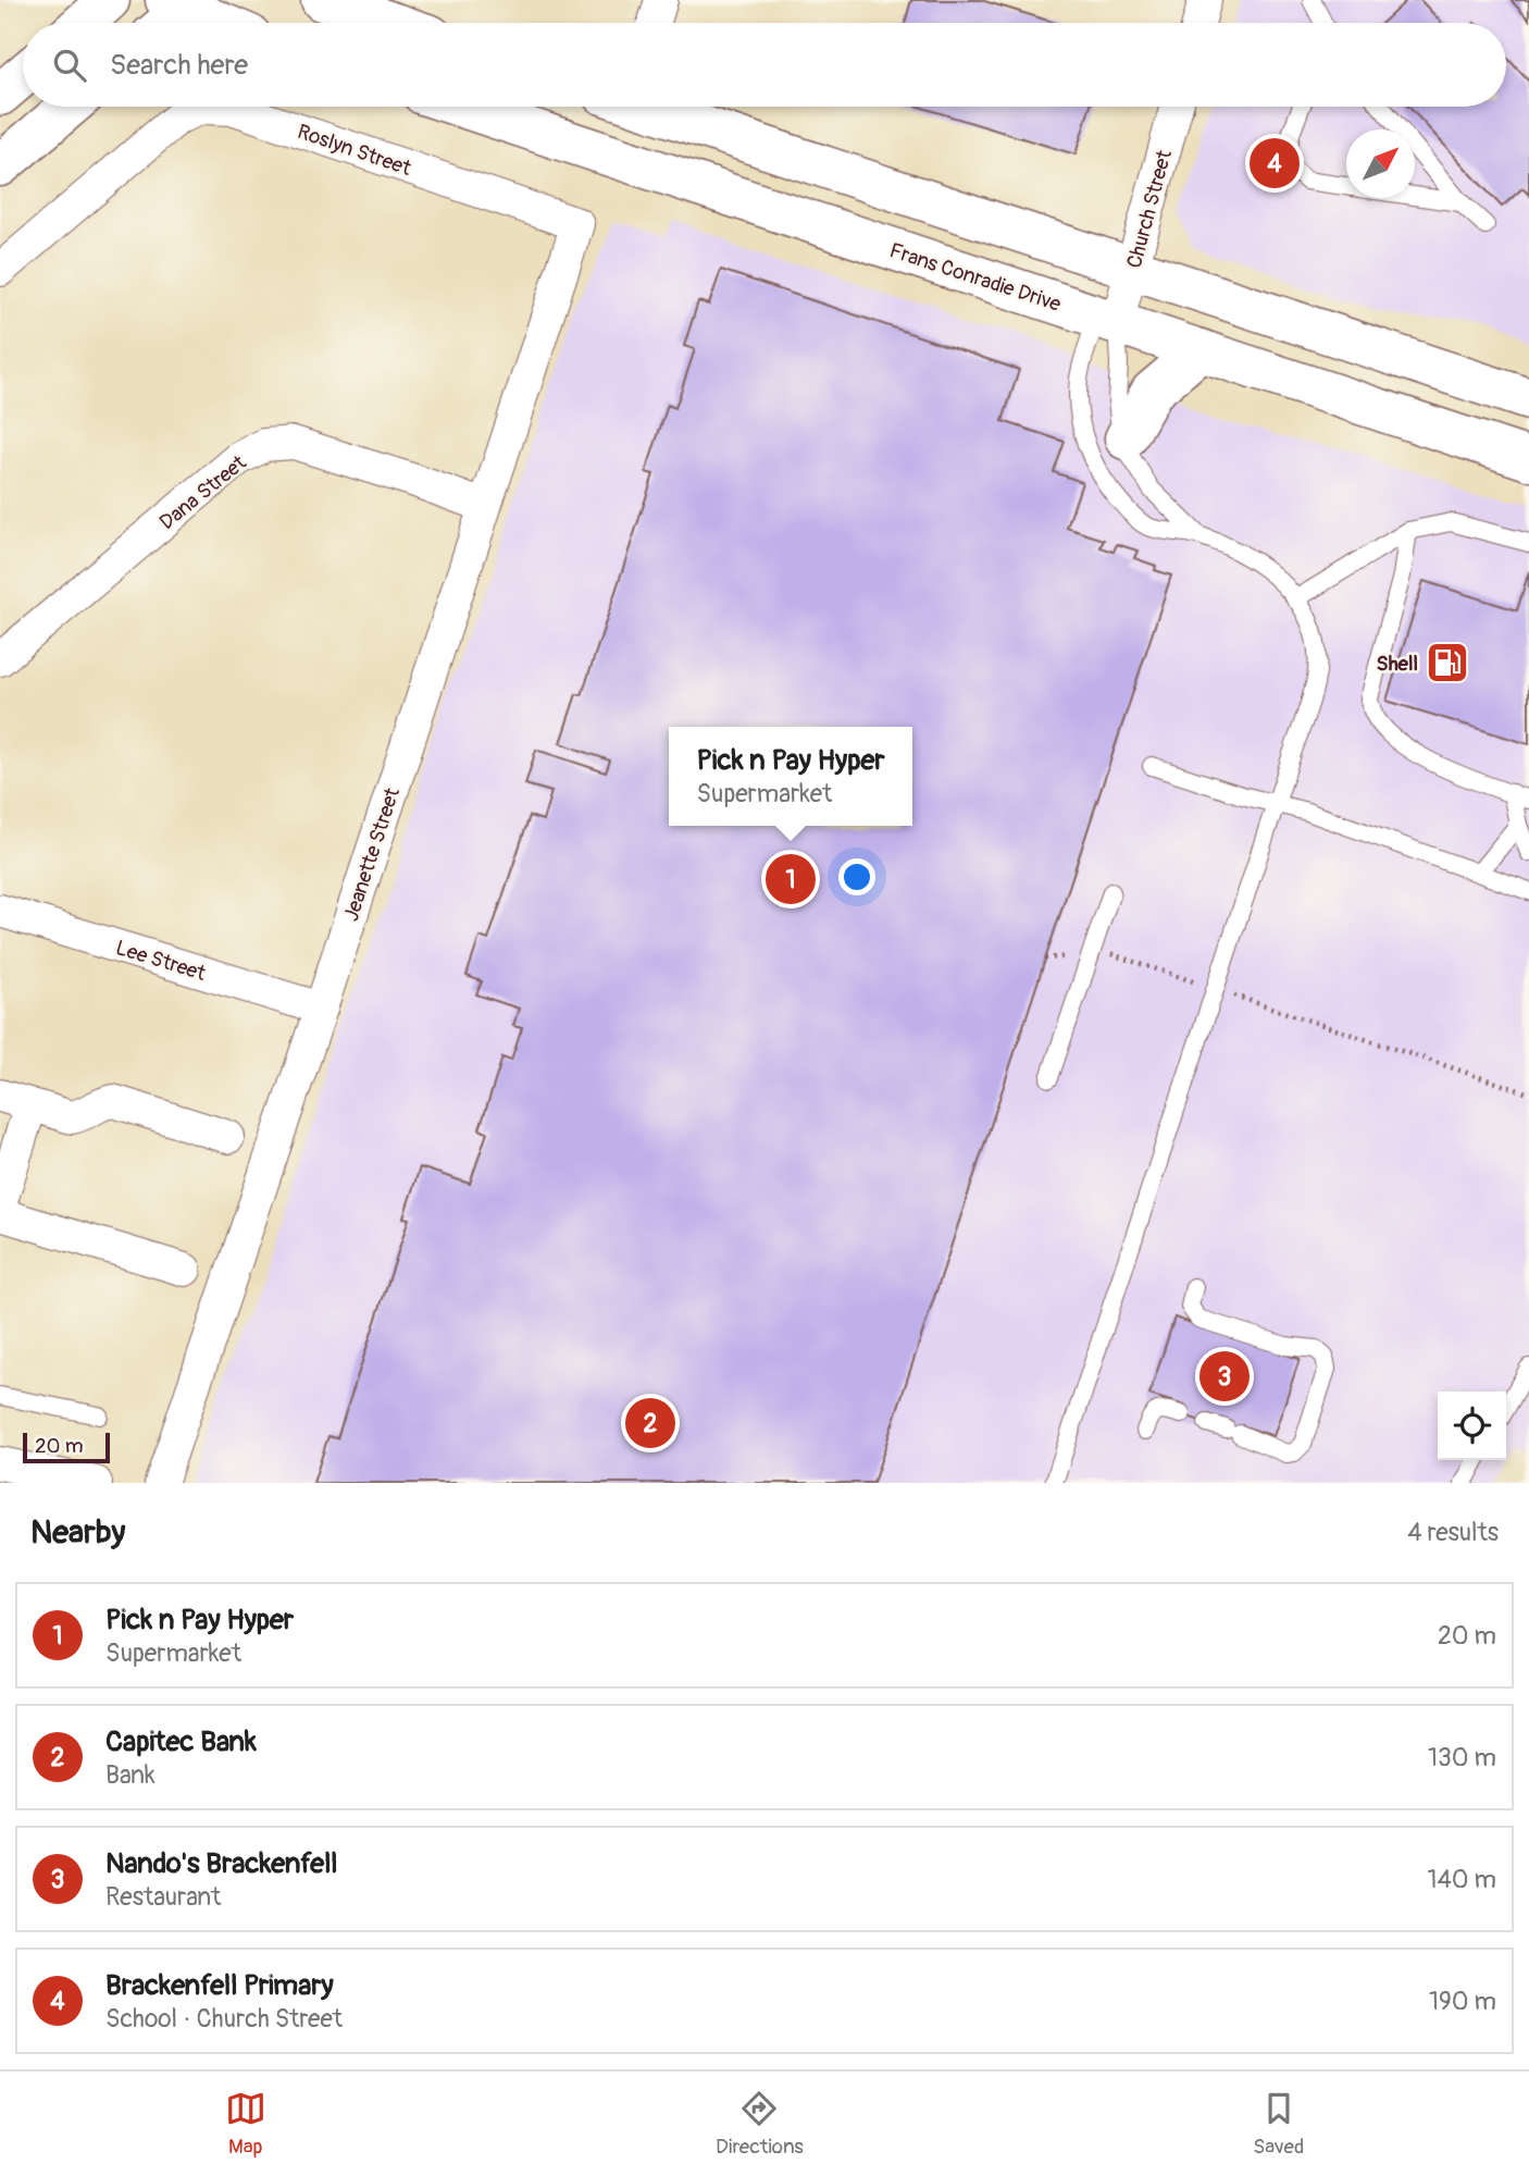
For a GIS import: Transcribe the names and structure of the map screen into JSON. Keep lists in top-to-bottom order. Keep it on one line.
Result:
{"streets":{"street":["Roslyn Street","Church Street","Frans Conradie Drive","Dana Street","Jeanette Street","Lee Street"]},"crossings":[["Roslyn Street","Jeanette Street"],["Church Street","Frans Conradie Drive"],["Dana Street","Jeanette Street"],["Jeanette Street","Lee Street"]],"places":{"fuel station":["Shell"]},"scale_bar":"20 m","north":"top right","page":{"search":"Search here","pins":["4","1","3","2"],"popup":["Pick n Pay Hyper","Supermarket"],"scale":"20 m","heading":["Nearby","4 results"],"list":[{"mark":"1","name":"Pick n Pay Hyper","note":"Supermarket","value":"20 m"},{"mark":"2","name":"Capitec Bank","note":"Bank","value":"130 m"},{"mark":"3","name":"Nando's Brackenfell","note":"Restaurant","value":"140 m"},{"mark":"4","name":"Brackenfell Primary","note":"School · Church Street","value":"190 m"}],"nav":["Map","Directions","Saved"]}}
